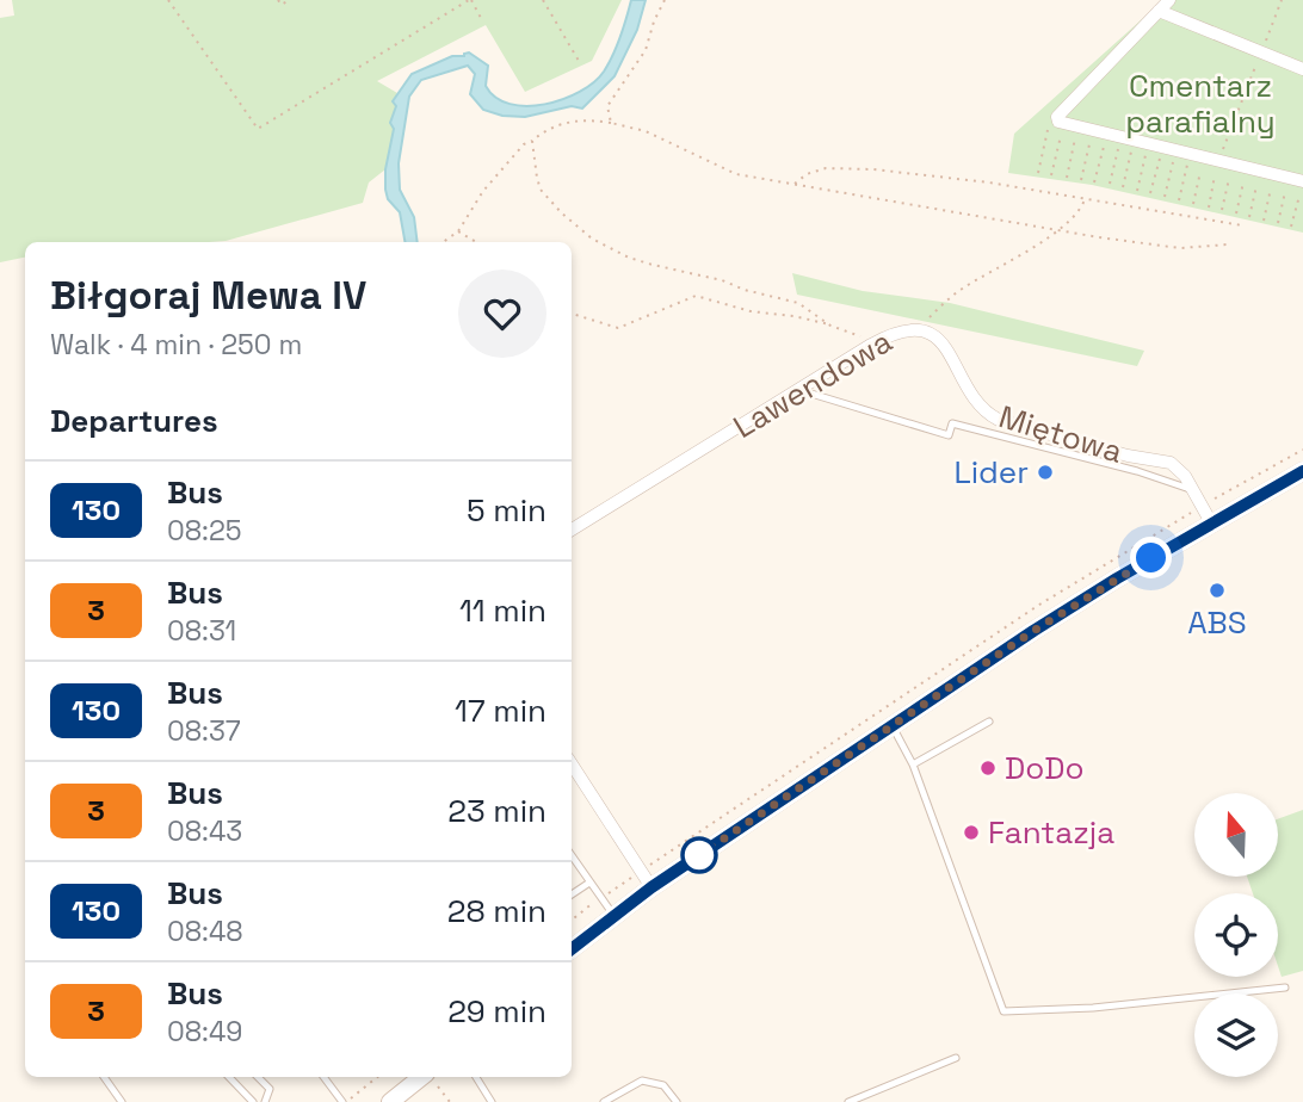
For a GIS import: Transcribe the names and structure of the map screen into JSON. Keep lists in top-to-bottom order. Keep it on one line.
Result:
{"streets":{"street":["Lawendowa","Miętowa"]},"crossings":[["Lawendowa","Miętowa"]],"parks":["Cmentarz parafialny"],"places":["Lider","ABS","DoDo","Fantazja"],"lines":["bus line 130"],"north":"top","page":{"heading":[["Biłgoraj Mewa IV","Walk · 4 min · 250 m"],"Departures"],"list":[{"mark":"130","name":"Bus","note":"08:25","value":"5 min"},{"mark":"3","name":"Bus","note":"08:31","value":"11 min"},{"mark":"130","name":"Bus","note":"08:37","value":"17 min"},{"mark":"3","name":"Bus","note":"08:43","value":"23 min"},{"mark":"130","name":"Bus","note":"08:48","value":"28 min"},{"mark":"3","name":"Bus","note":"08:49","value":"29 min"}]}}
